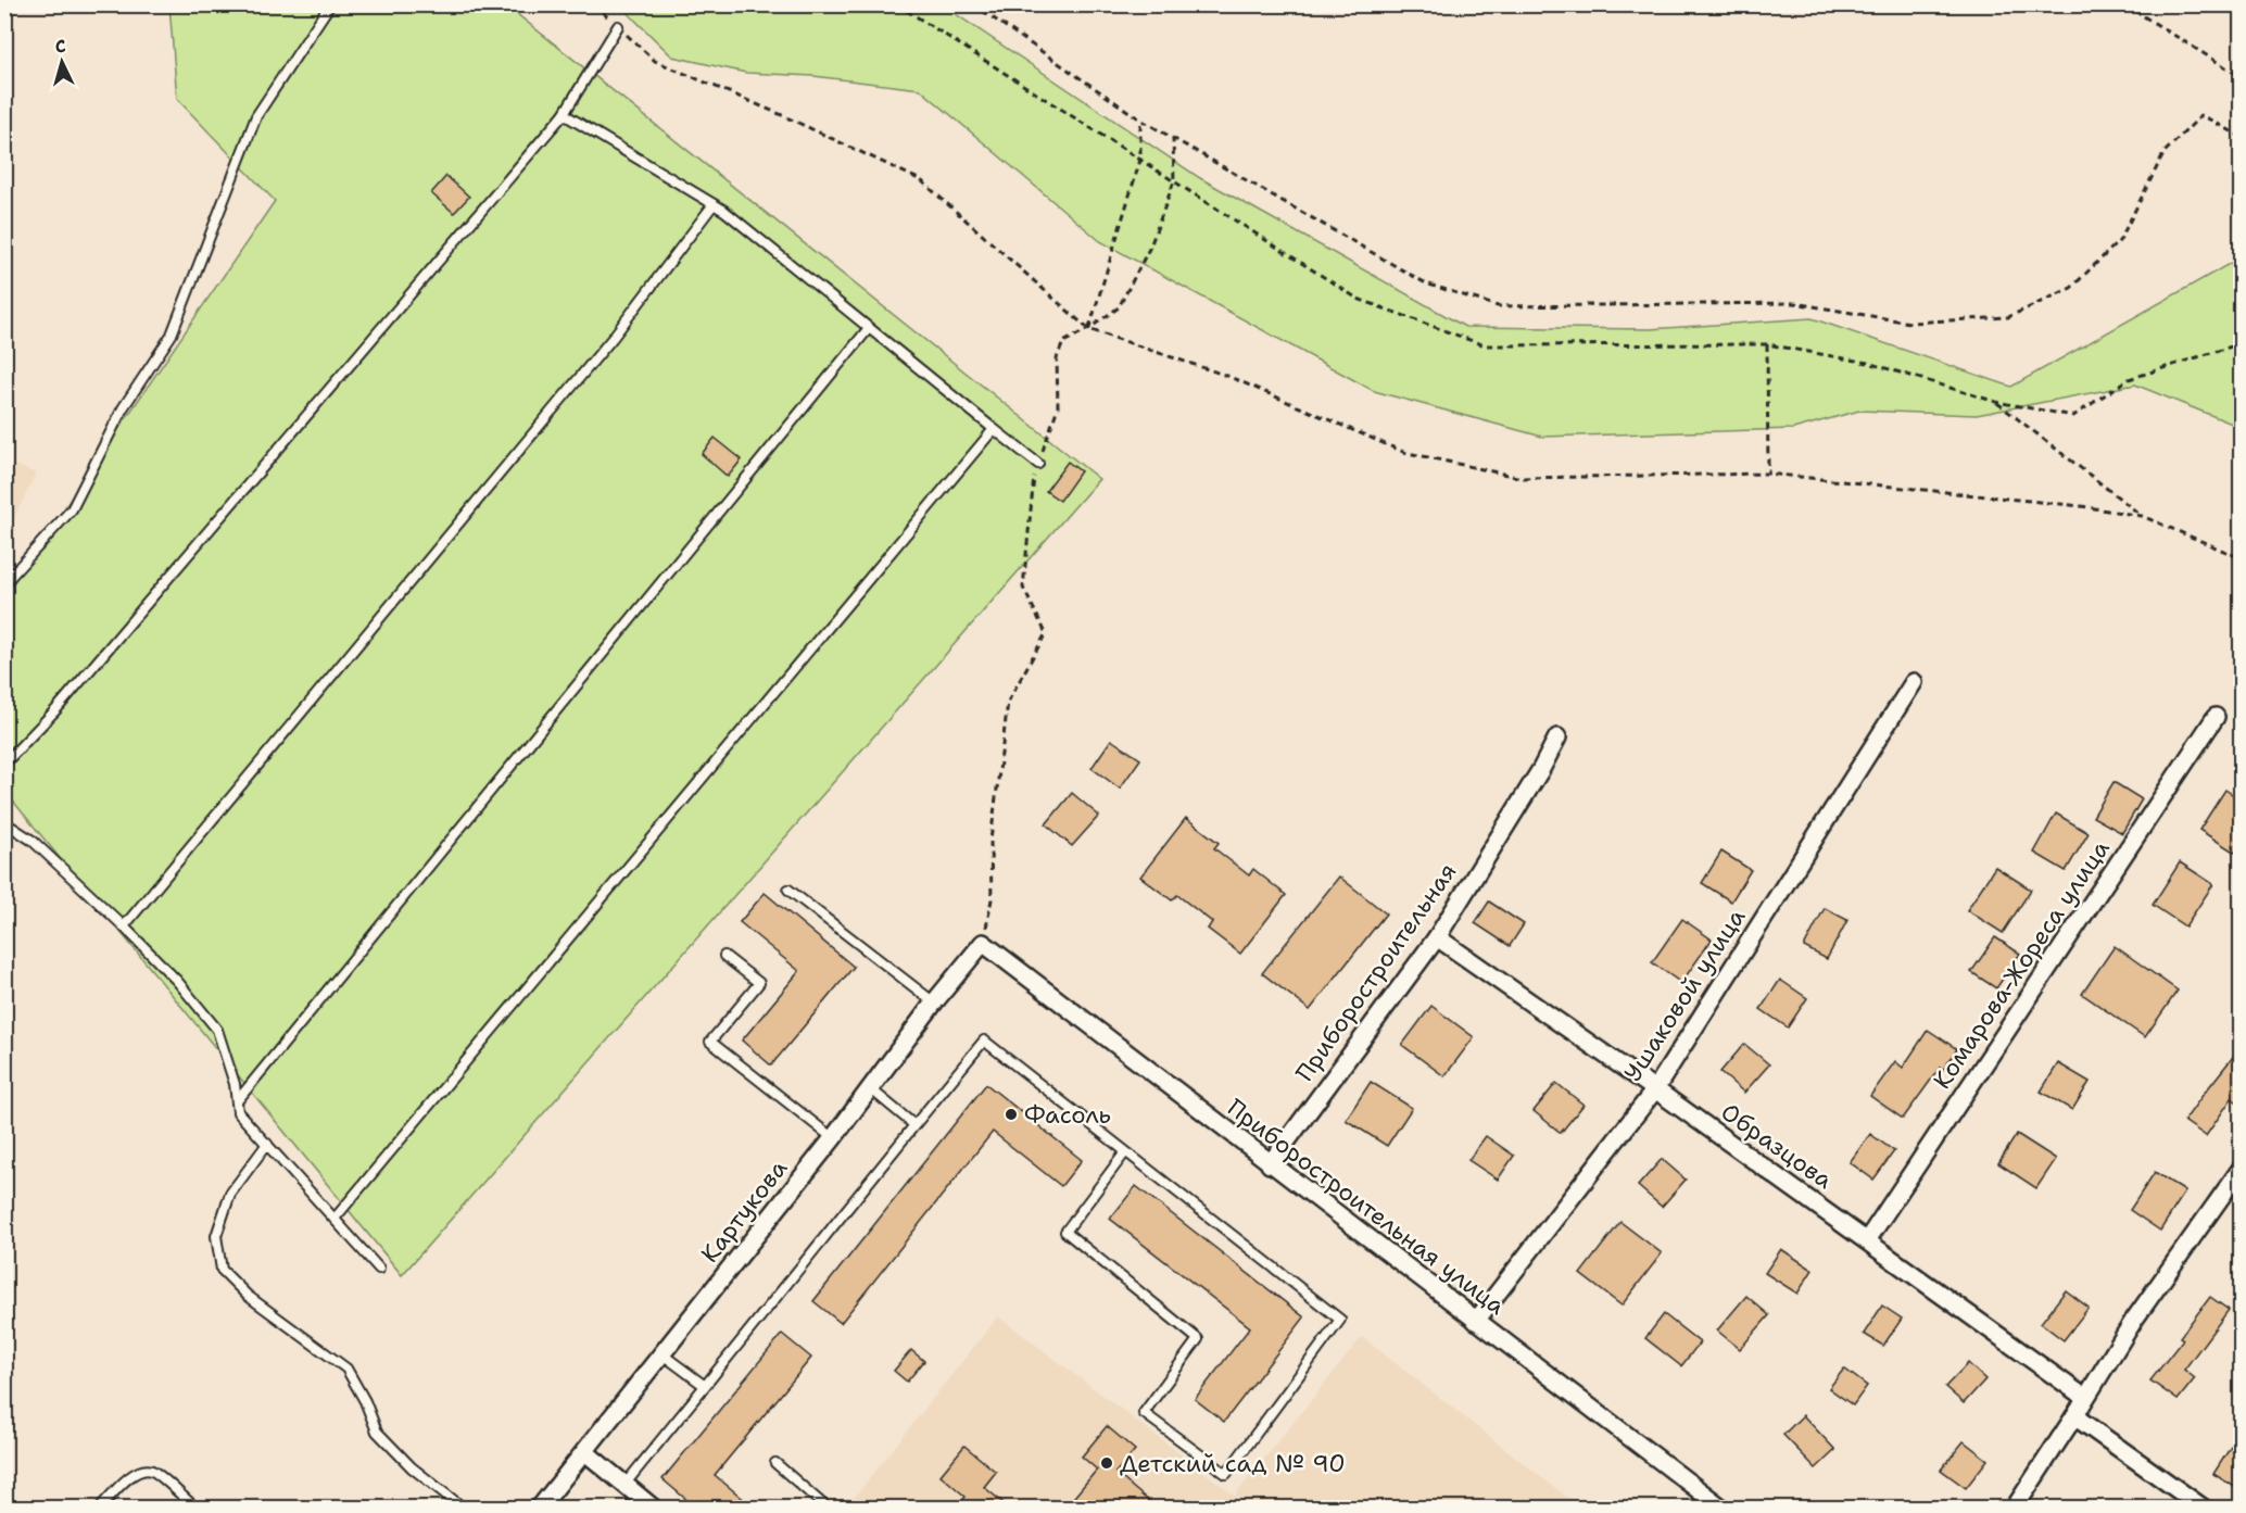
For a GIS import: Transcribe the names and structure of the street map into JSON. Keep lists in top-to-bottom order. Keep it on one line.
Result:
{"streets":{"street":["Комарова-Жореса улица","Приборостроительная","Ушаковой улица","Образцова","Приборостроительная улица","Картукова"]},"crossings":[["Комарова-Жореса улица","Образцова"],["Приборостроительная","Образцова"],["Приборостроительная","Приборостроительная улица"],["Ушаковой улица","Образцова"],["Ушаковой улица","Приборостроительная улица"],["Приборостроительная улица","Картукова"]],"places":["Фасоль","Детский сад № 90"],"north":"top"}
